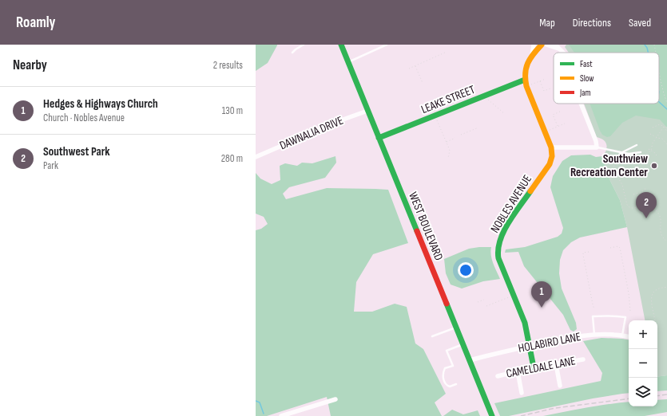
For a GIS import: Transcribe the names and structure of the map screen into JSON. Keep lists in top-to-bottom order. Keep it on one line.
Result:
{"streets":{"street":["LEAKE STREET","DAWNALIA DRIVE","NOBLES AVENUE","WEST BOULEVARD","HOLABIRD LANE","CAMELDALE LANE"]},"crossings":[["LEAKE STREET","NOBLES AVENUE"],["LEAKE STREET","WEST BOULEVARD"],["DAWNALIA DRIVE","WEST BOULEVARD"],["NOBLES AVENUE","HOLABIRD LANE"],["NOBLES AVENUE","CAMELDALE LANE"],["WEST BOULEVARD","HOLABIRD LANE"]],"places":["Southview Recreation Center"],"legend":["Fast","Slow","Jam"],"page":{"header":"Roamly","nav":["Map","Directions","Saved"],"heading":["Nearby","2 results"],"list":[{"mark":"1","name":"Hedges & Highways Church","note":"Church · Nobles Avenue","value":"130 m"},{"mark":"2","name":"Southwest Park","note":"Park","value":"280 m"}],"pins":["2","1"],"map_buttons":["+","−"]}}
